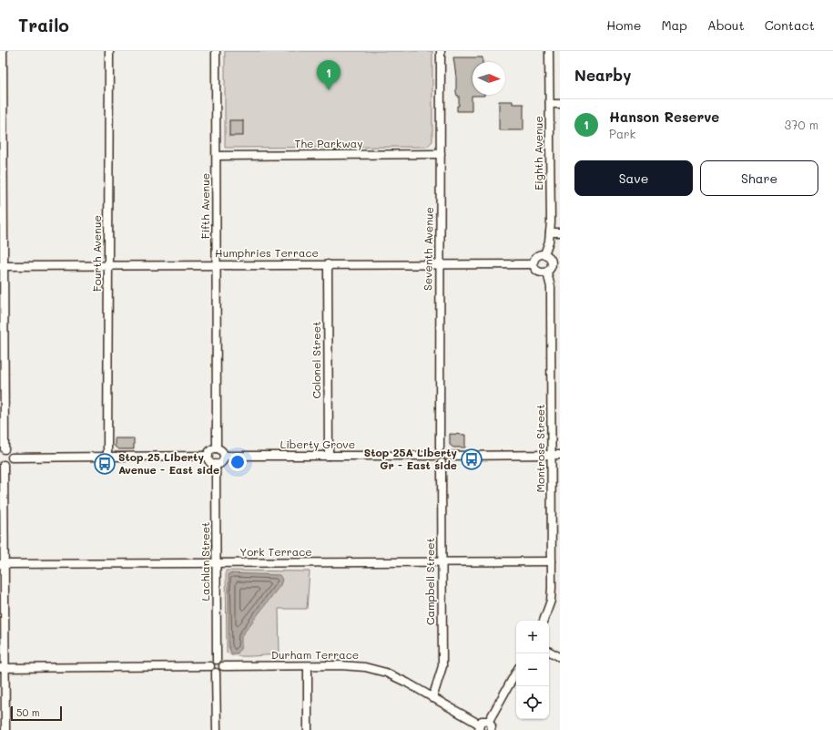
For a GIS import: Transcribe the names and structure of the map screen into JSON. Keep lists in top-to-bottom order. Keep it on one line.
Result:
{"streets":{"street":["The Parkway","Eighth Avenue","Fifth Avenue","Seventh Avenue","Fourth Avenue","Humphries Terrace","Colonel Street","Liberty Grove","Montrose Street","York Terrace","Lachlan Street","Campbell Street","Durham Terrace"]},"crossings":[["The Parkway","Fifth Avenue"],["The Parkway","Seventh Avenue"],["Eighth Avenue","Humphries Terrace"],["Eighth Avenue","Montrose Street"],["Fifth Avenue","Humphries Terrace"],["Fifth Avenue","Liberty Grove"],["Fifth Avenue","Lachlan Street"],["Seventh Avenue","Humphries Terrace"],["Seventh Avenue","Liberty Grove"],["Seventh Avenue","Campbell Street"],["Fourth Avenue","Humphries Terrace"],["Humphries Terrace","Colonel Street"],["Humphries Terrace","Montrose Street"],["Colonel Street","Liberty Grove"],["Liberty Grove","Lachlan Street"],["Liberty Grove","Campbell Street"],["Montrose Street","York Terrace"],["York Terrace","Lachlan Street"],["York Terrace","Campbell Street"],["Lachlan Street","Durham Terrace"],["Campbell Street","Durham Terrace"]],"places":{"bus stop":["Stop 25A Liberty Gr - East side","Stop 25 Liberty Avenue - East side"]},"scale_bar":"50 m","north":"right","page":{"header":"Trailo","nav":["Home","Map","About","Contact"],"heading":"Nearby","pins":"1","list":[{"mark":"1","name":"Hanson Reserve","note":"Park","value":"370 m"}],"buttons":["Save","Share"],"map_buttons":["+","−"],"scale":"50 m"}}
